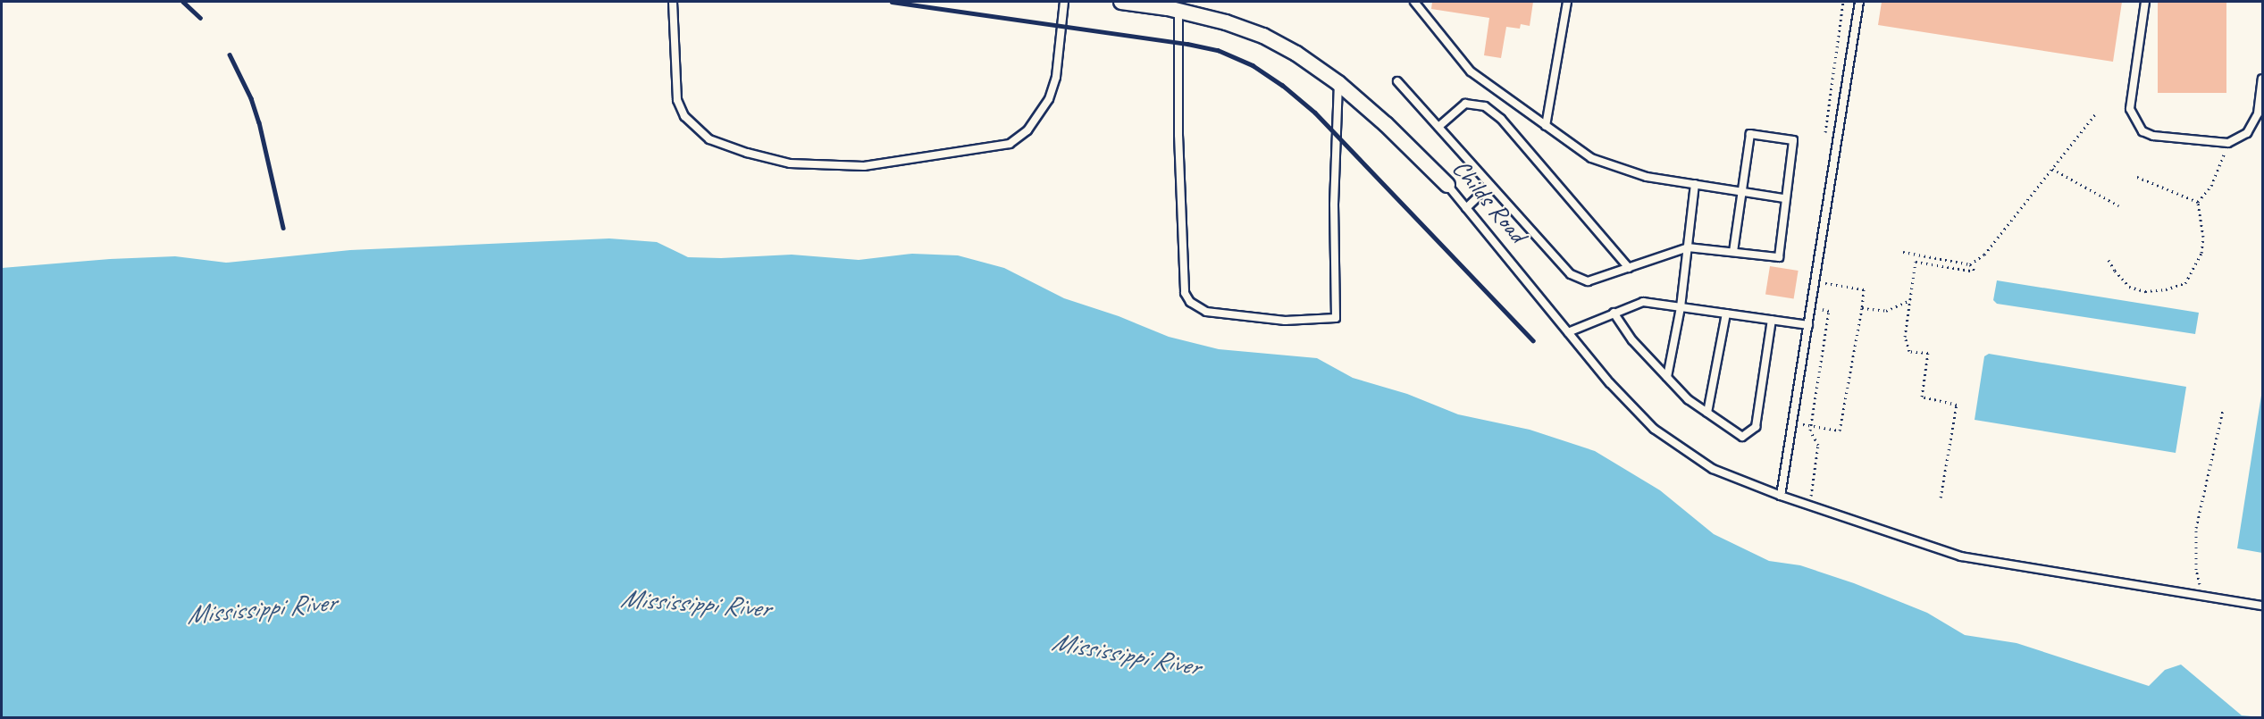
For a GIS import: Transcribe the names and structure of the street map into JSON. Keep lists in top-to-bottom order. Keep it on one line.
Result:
{"streets":{"street":["Childs Road"]},"water":["Mississippi River"]}
